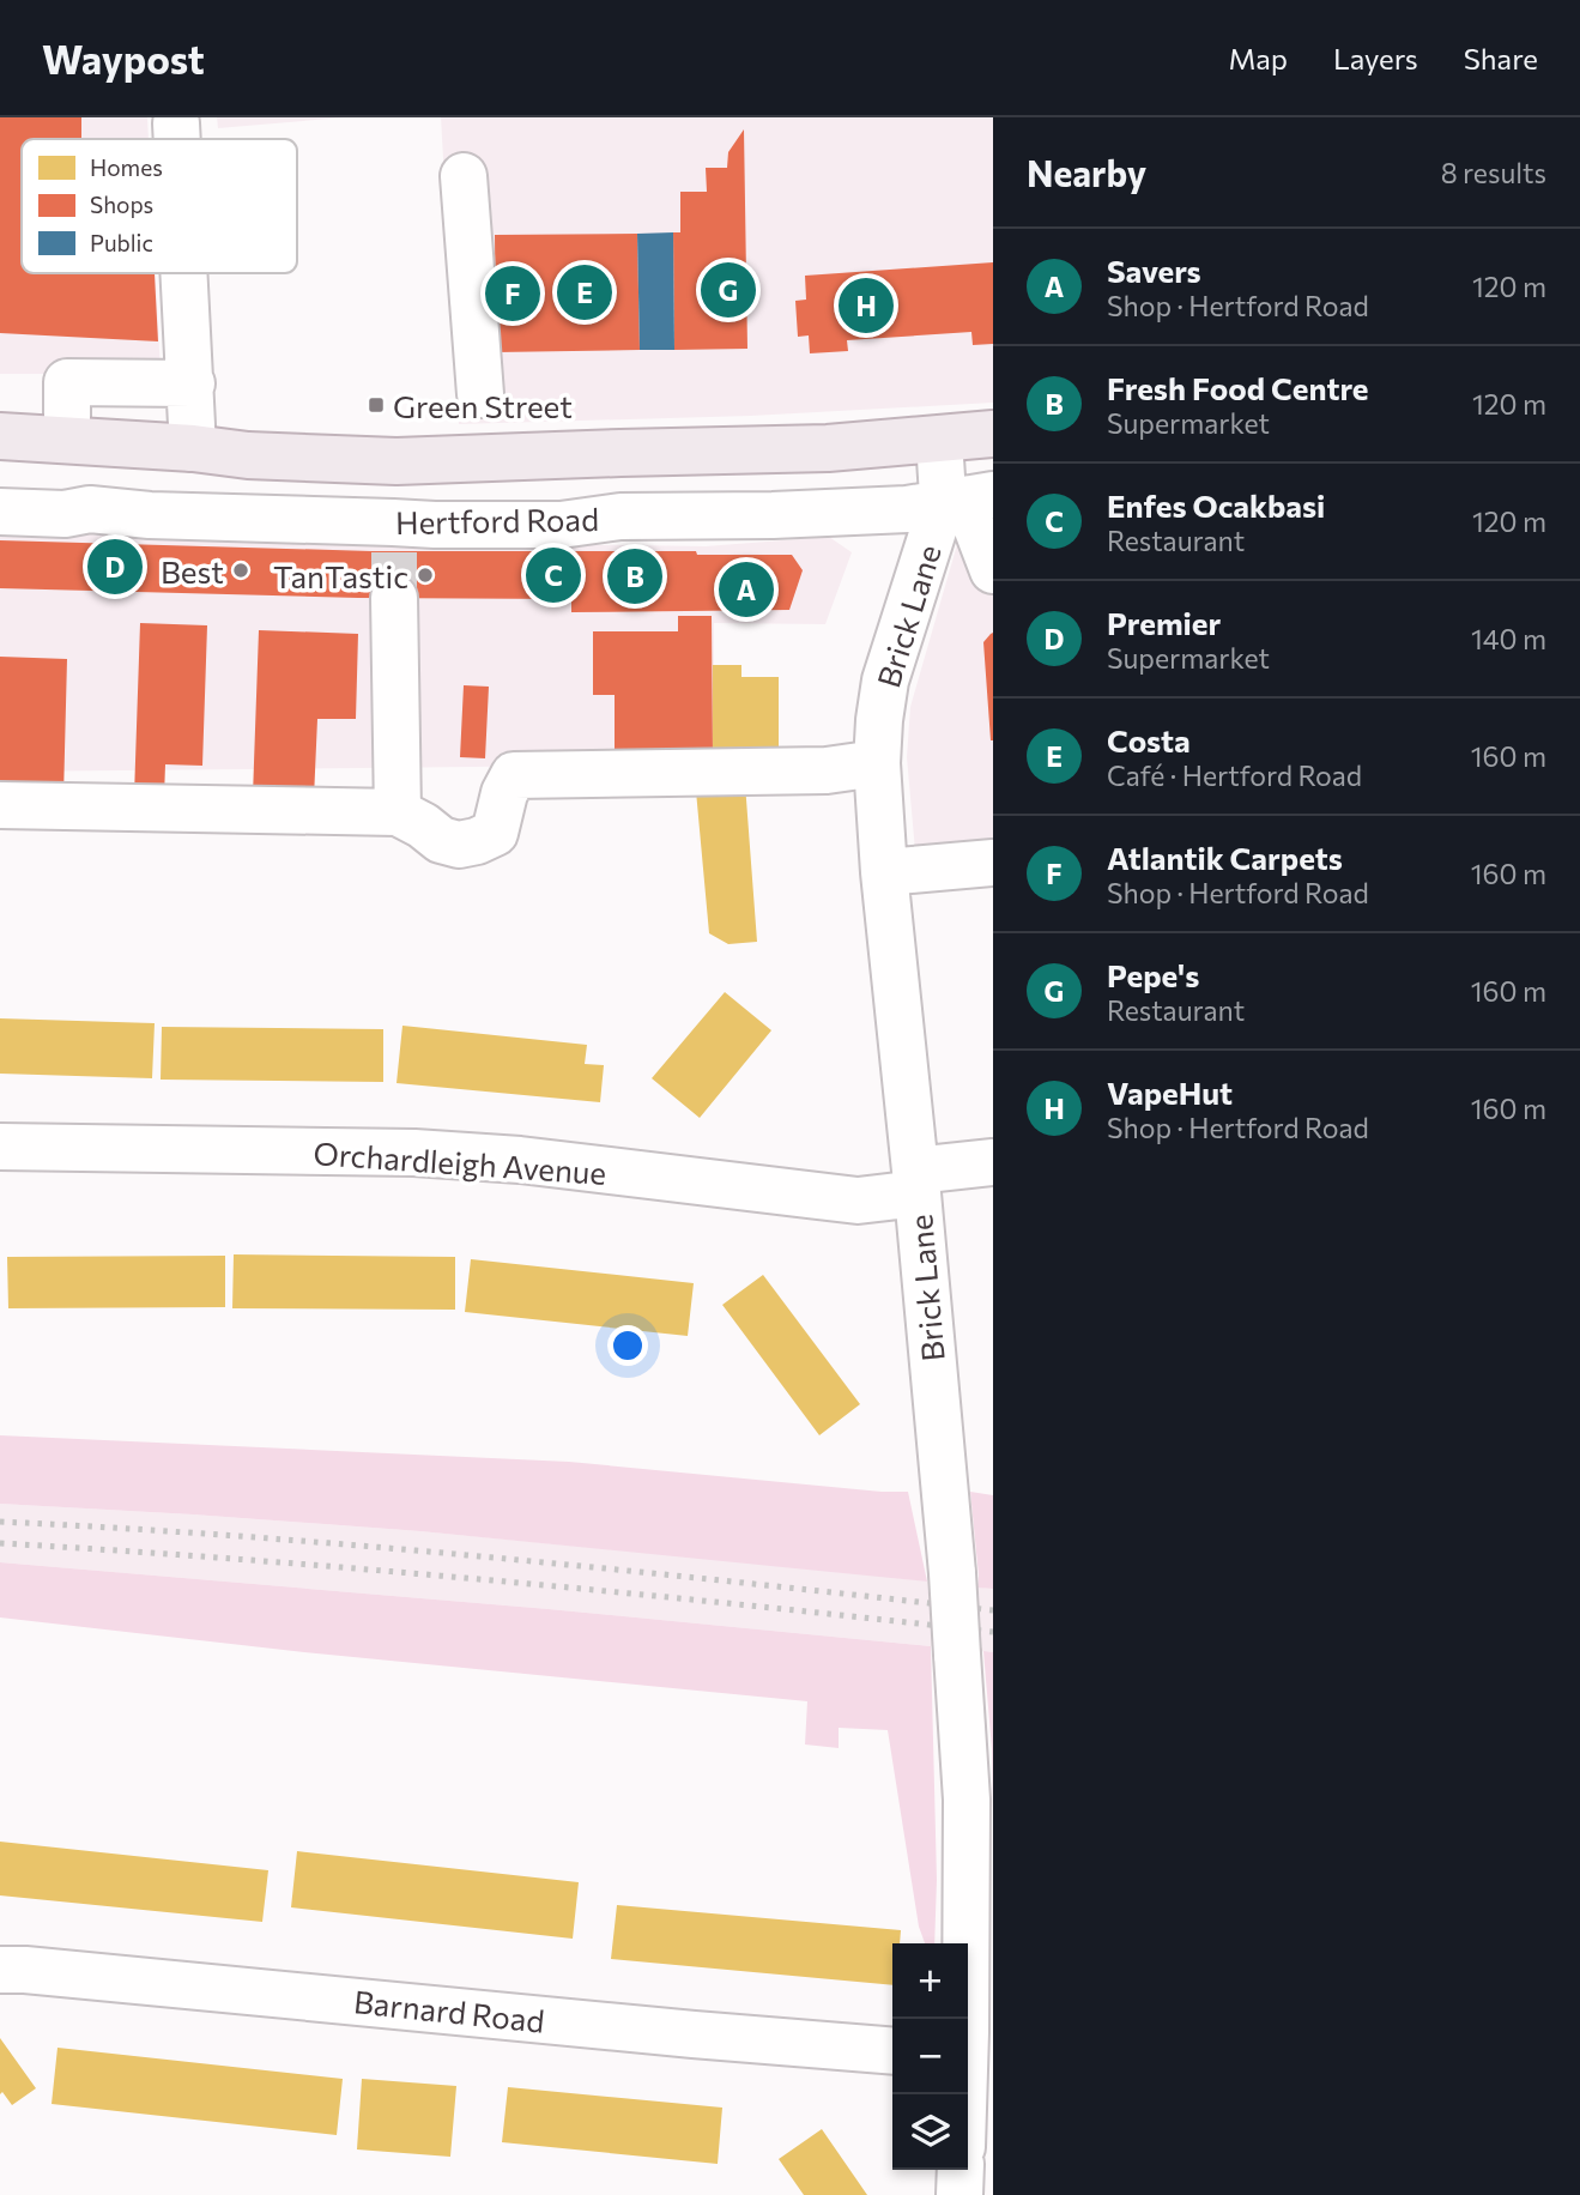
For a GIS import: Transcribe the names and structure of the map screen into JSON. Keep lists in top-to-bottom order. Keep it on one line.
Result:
{"streets":{"main road":["Hertford Road"],"street":["Brick Lane","Orchardleigh Avenue","Barnard Road"]},"crossings":[["Hertford Road","Brick Lane"],["Brick Lane","Orchardleigh Avenue"]],"places":{"transit":["Green Street"],"other":["Best","TanTastic"]},"legend":["Homes","Shops","Public"],"page":{"header":"Waypost","nav":["Map","Layers","Share"],"heading":["Nearby","8 results"],"list":[{"mark":"A","name":"Savers","note":"Shop · Hertford Road","value":"120 m"},{"mark":"B","name":"Fresh Food Centre","note":"Supermarket","value":"120 m"},{"mark":"C","name":"Enfes Ocakbasi","note":"Restaurant","value":"120 m"},{"mark":"D","name":"Premier","note":"Supermarket","value":"140 m"},{"mark":"E","name":"Costa","note":"Café · Hertford Road","value":"160 m"},{"mark":"F","name":"Atlantik Carpets","note":"Shop · Hertford Road","value":"160 m"},{"mark":"G","name":"Pepe's","note":"Restaurant","value":"160 m"},{"mark":"H","name":"VapeHut","note":"Shop · Hertford Road","value":"160 m"}],"pins":["G","E","F","H","D","C","B","A"],"map_buttons":["+","−"]}}
